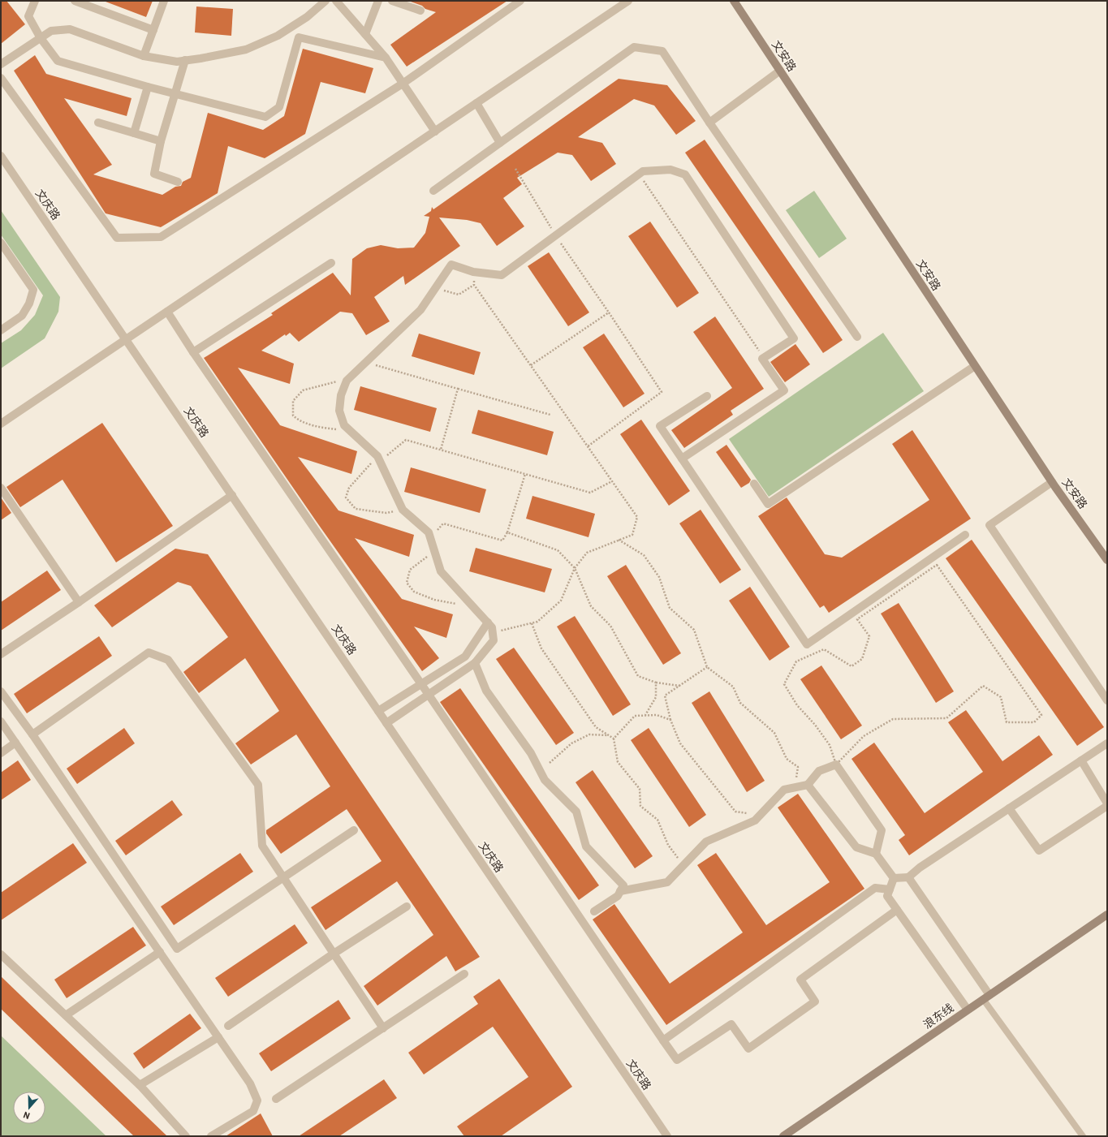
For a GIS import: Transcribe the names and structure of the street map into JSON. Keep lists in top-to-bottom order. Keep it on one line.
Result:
{"streets":{"main road":["文安路","浪东线"],"street":["文庆路"]},"north":"bottom"}
